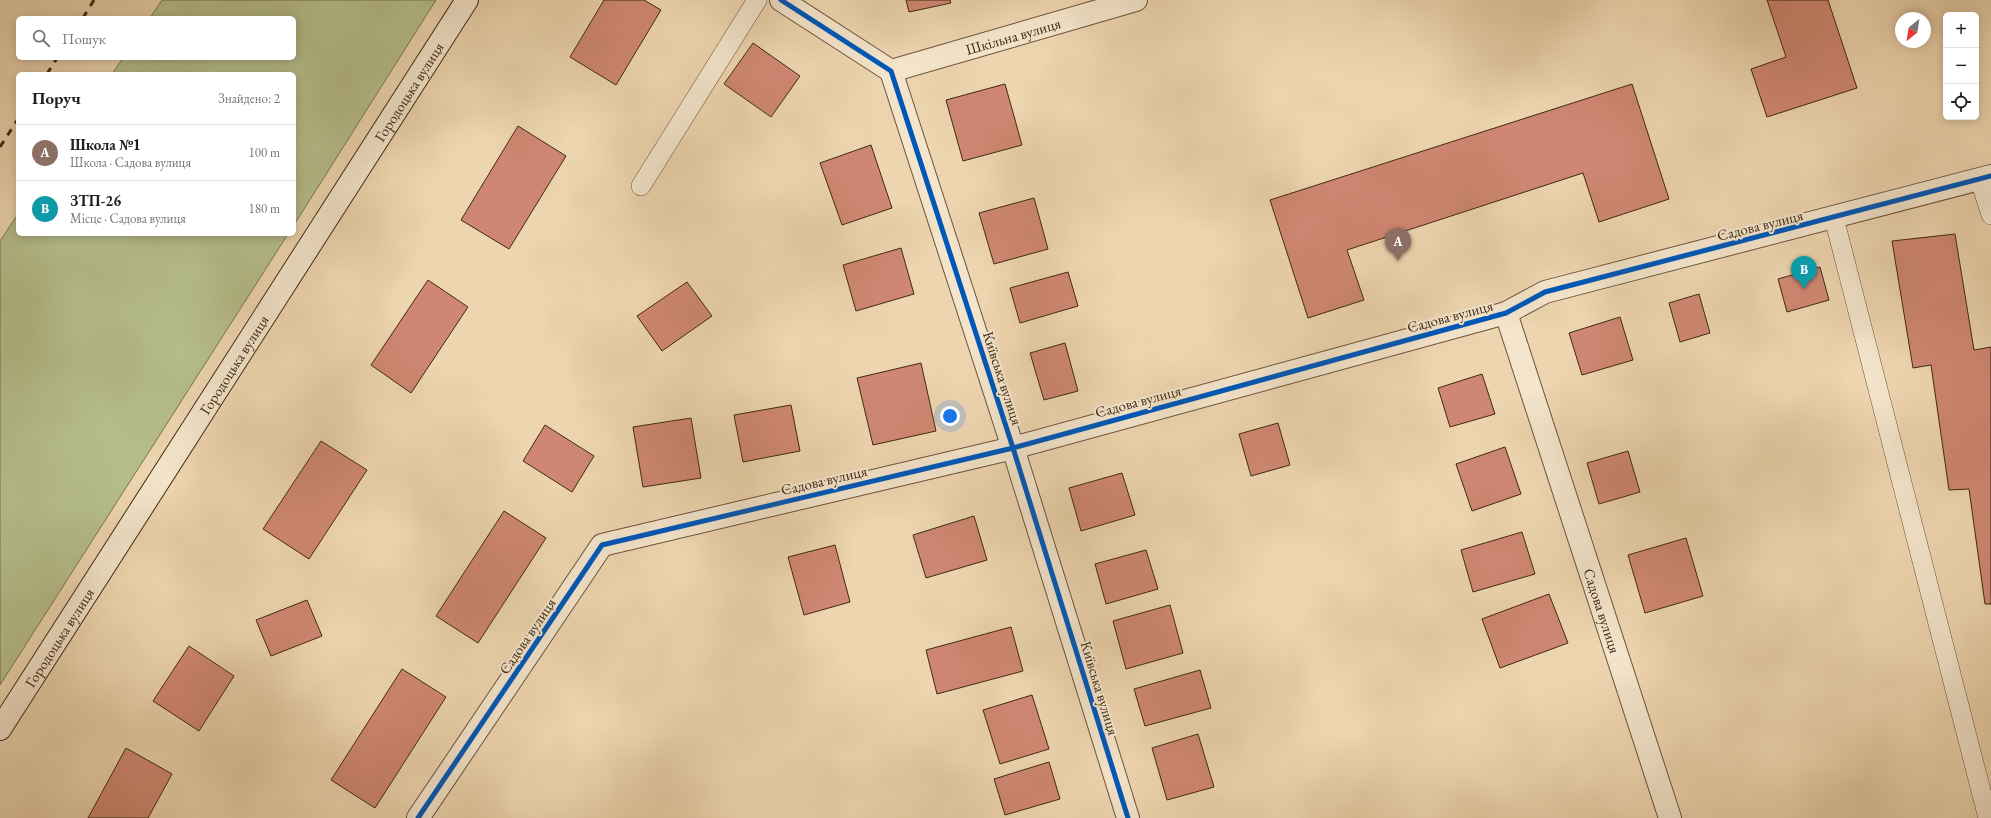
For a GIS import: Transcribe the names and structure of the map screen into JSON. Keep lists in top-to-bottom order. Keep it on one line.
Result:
{"streets":{"street":["Шкільна вулиця","Городоцька вулиця","Садова вулиця","Київська вулиця"]},"crossings":[["Шкільна вулиця","Київська вулиця"],["Садова вулиця","Київська вулиця"]],"north":"bottom left","page":{"map_buttons":["+","−"],"search":"Пошук","heading":["Поруч","Знайдено: 2"],"list":[{"mark":"A","name":"Школа №1","note":"Школа · Садова вулиця","value":"100 m"},{"mark":"B","name":"ЗТП-26","note":"Місце · Садова вулиця","value":"180 m"}],"pins":["A","B"]}}
